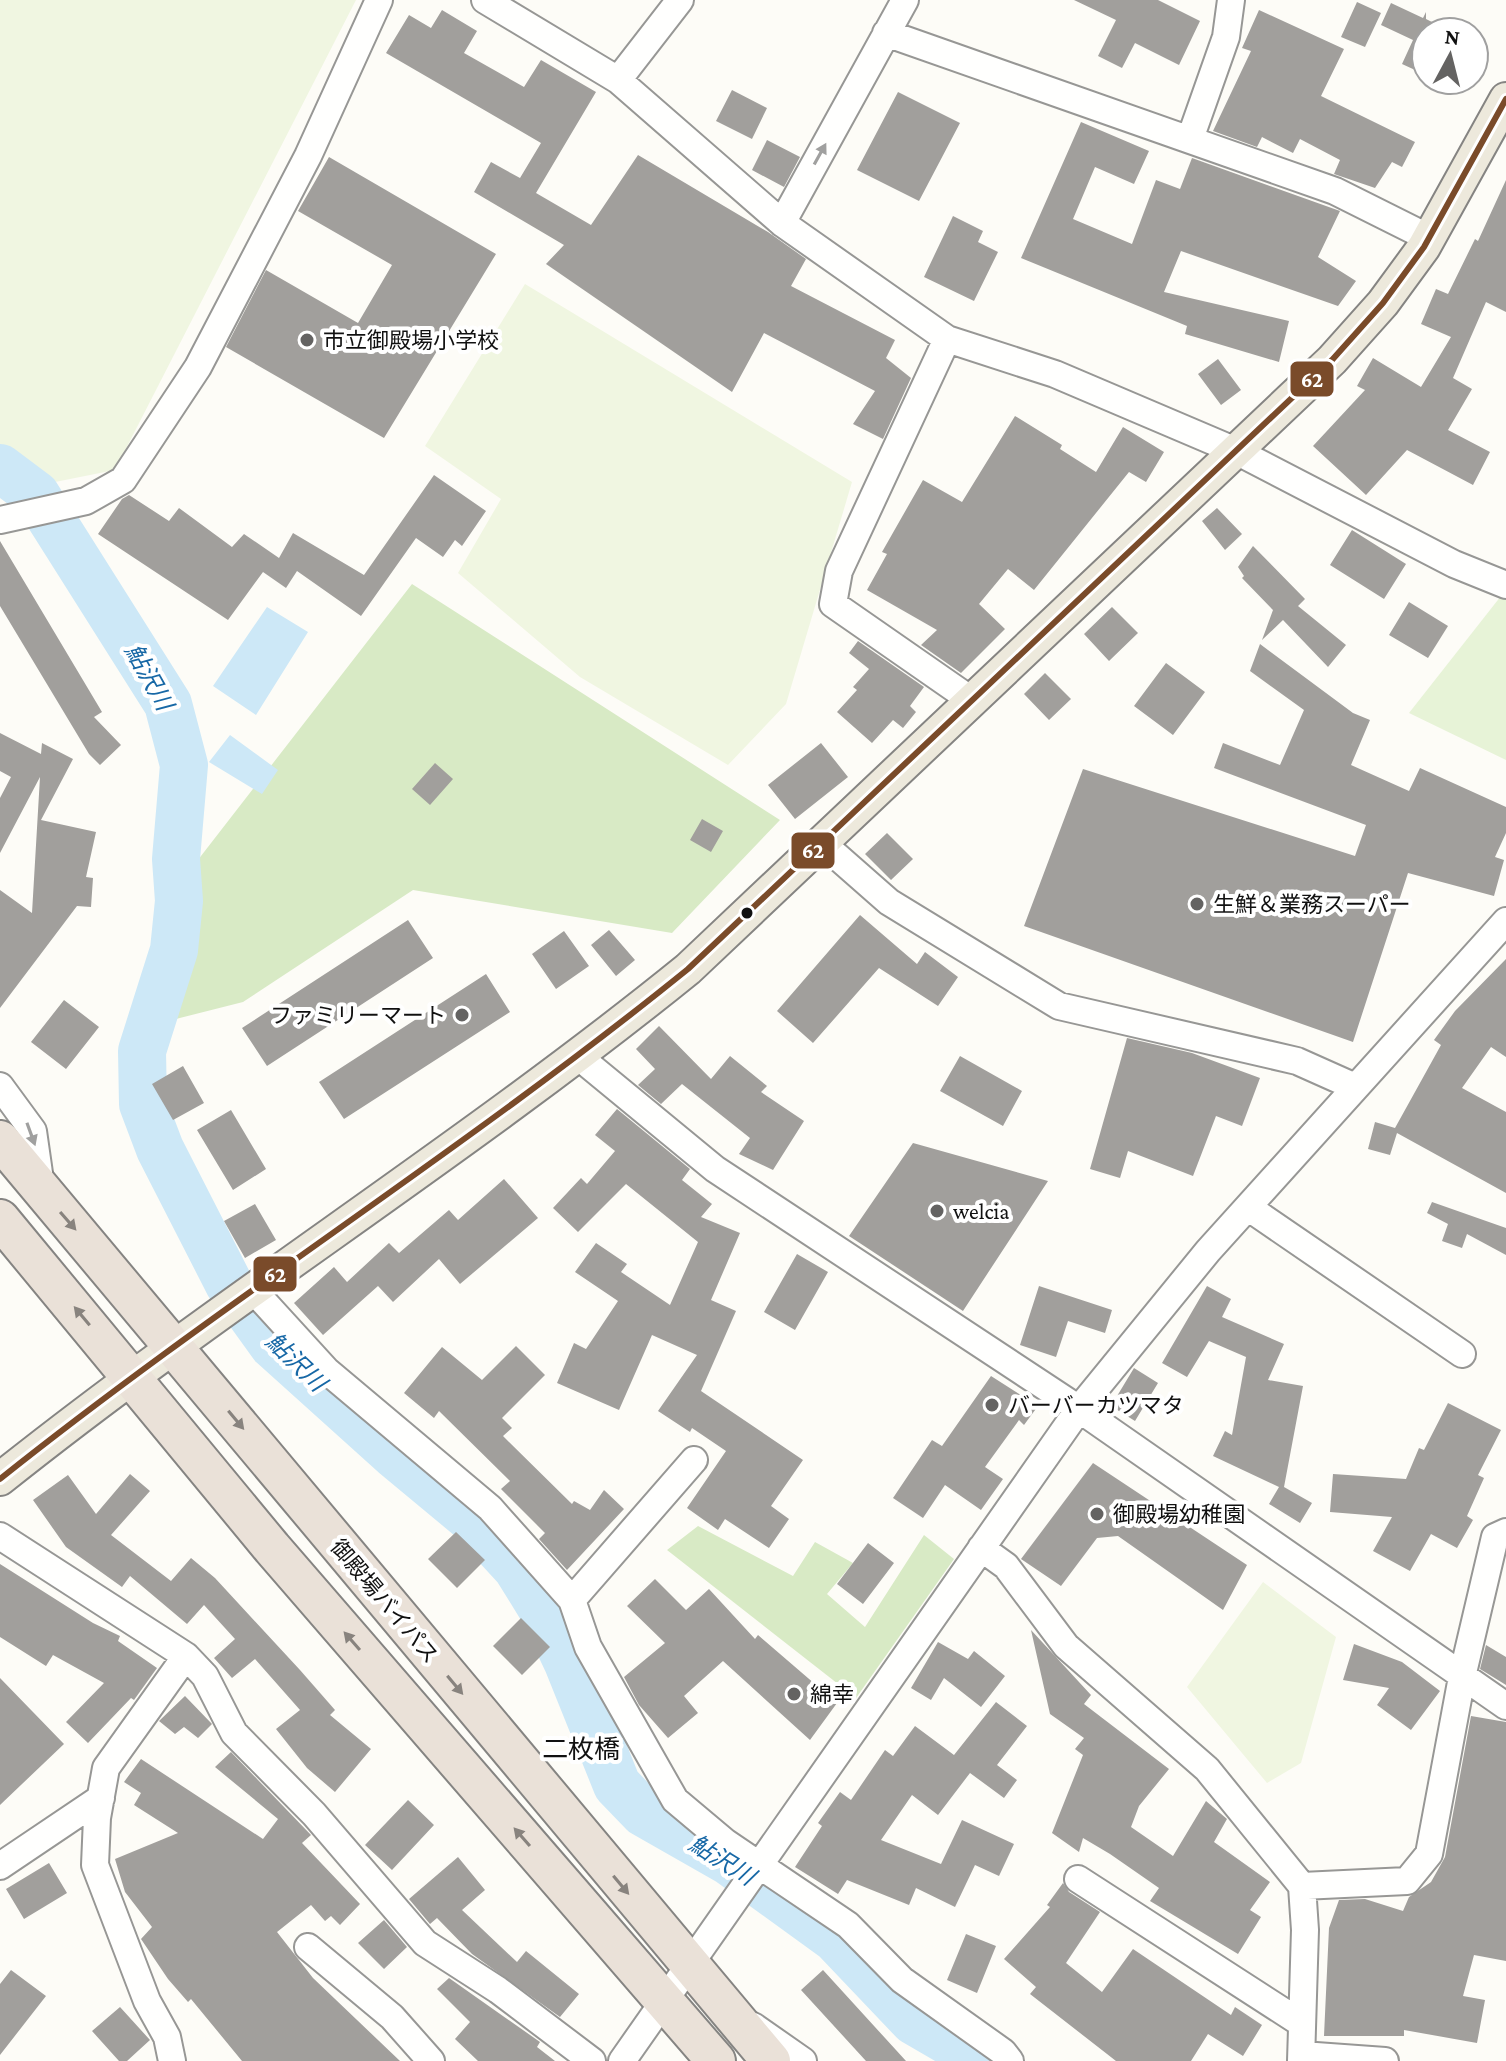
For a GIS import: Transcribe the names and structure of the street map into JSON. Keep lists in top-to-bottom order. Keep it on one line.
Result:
{"streets":{"highway":["御殿場バイパス"]},"districts":["二枚橋"],"water":["鮎沢川"],"places":["市立御殿場小学校","生鮮＆業務スーパー","ファミリーマート","welcia","バーバーカツマタ","御殿場幼稚園","綿幸"],"lines":["transit line 62"],"north":"top"}
